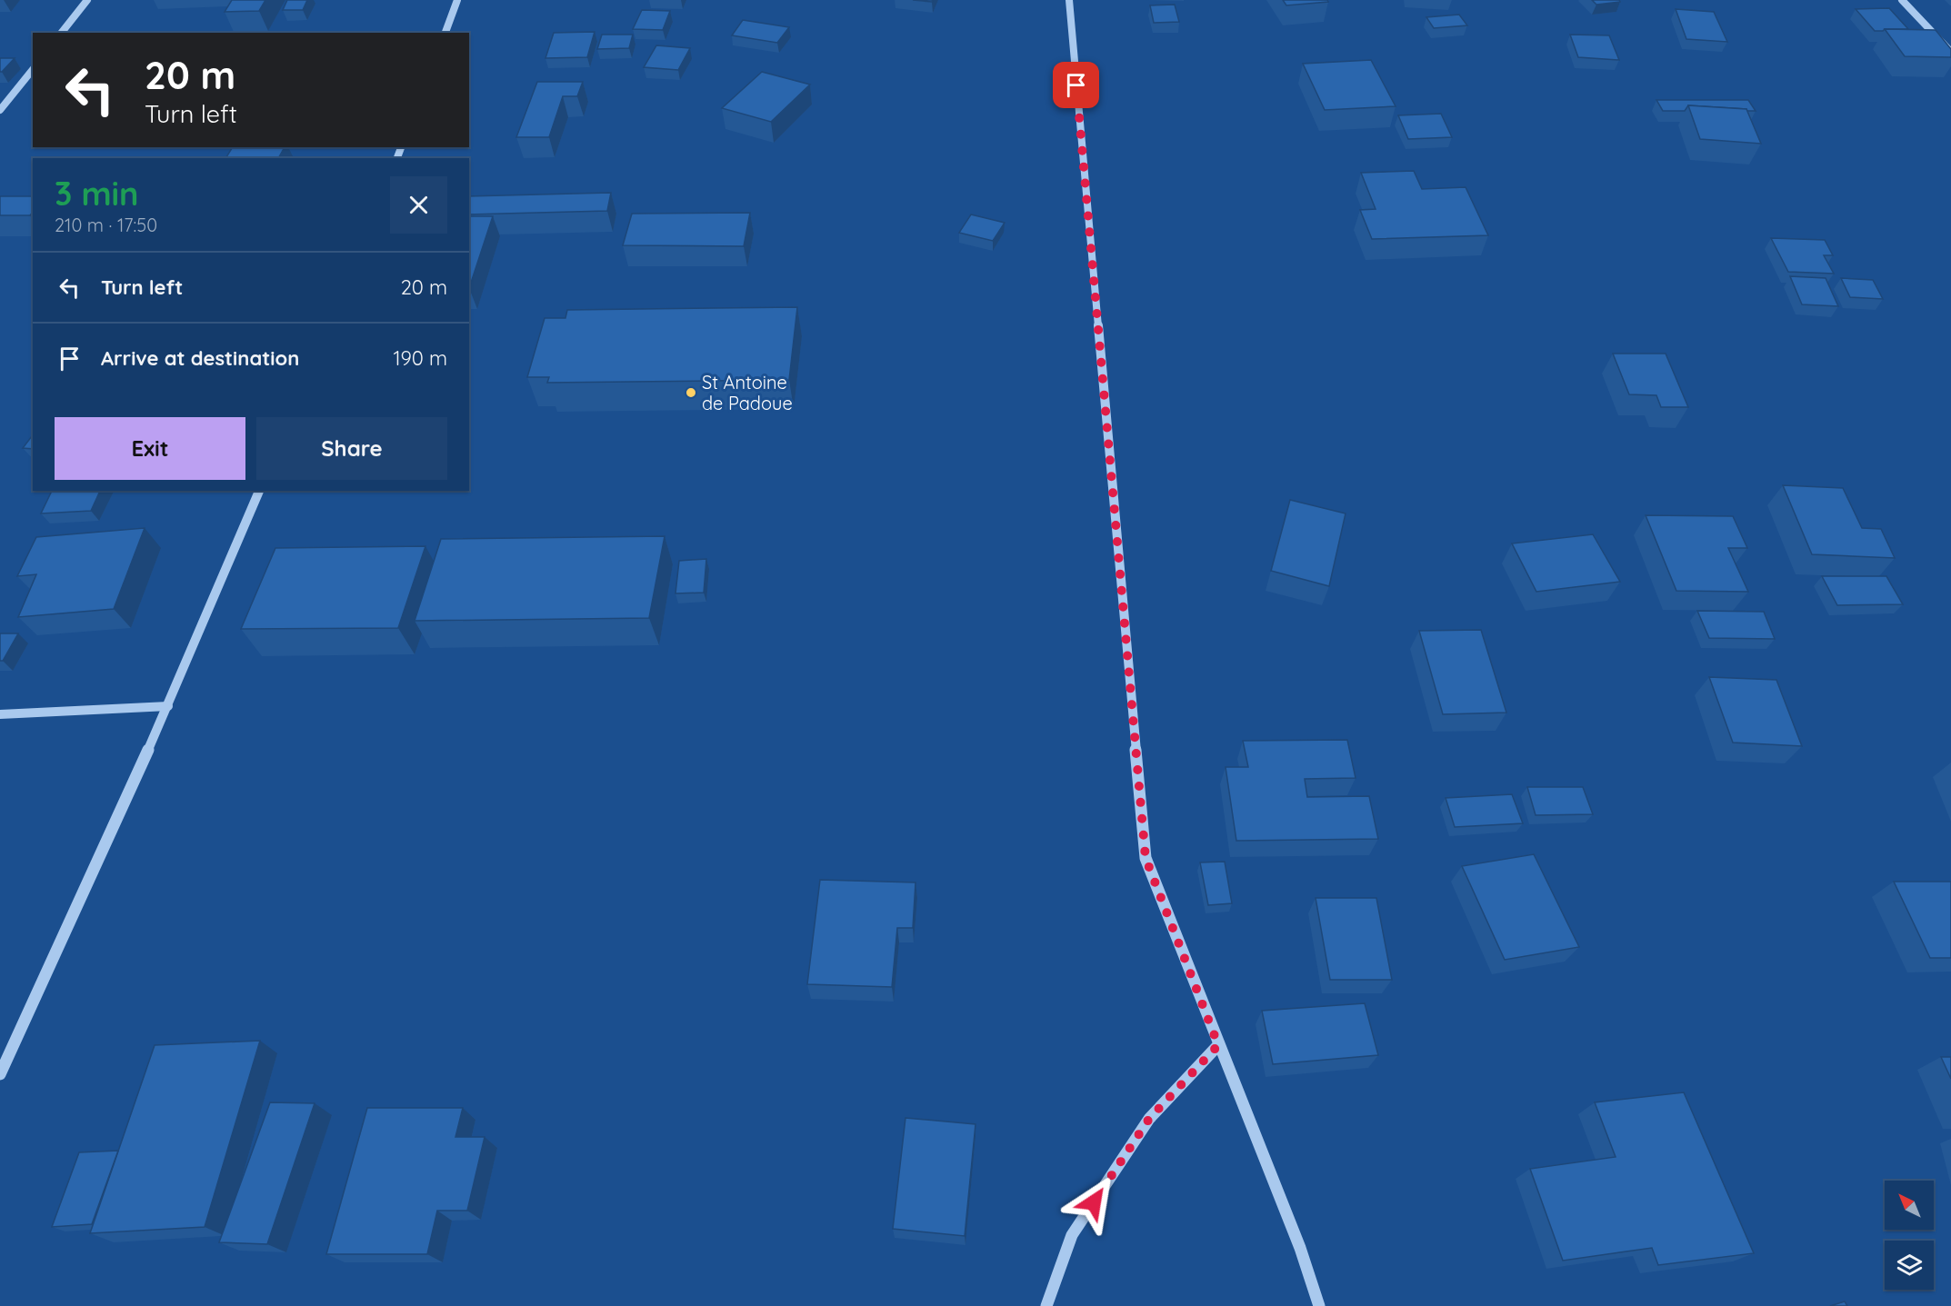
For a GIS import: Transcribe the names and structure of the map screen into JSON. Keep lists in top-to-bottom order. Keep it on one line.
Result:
{"places":["St Antoine de Padoue"],"north":"top left","page":{"turn":["20 m","Turn left"],"heading":["3 min","210 m · 17:50"],"list":[{"name":"Turn left","value":"20 m"},{"name":"Arrive at destination","value":"190 m"}],"buttons":["Exit","Share"]}}
